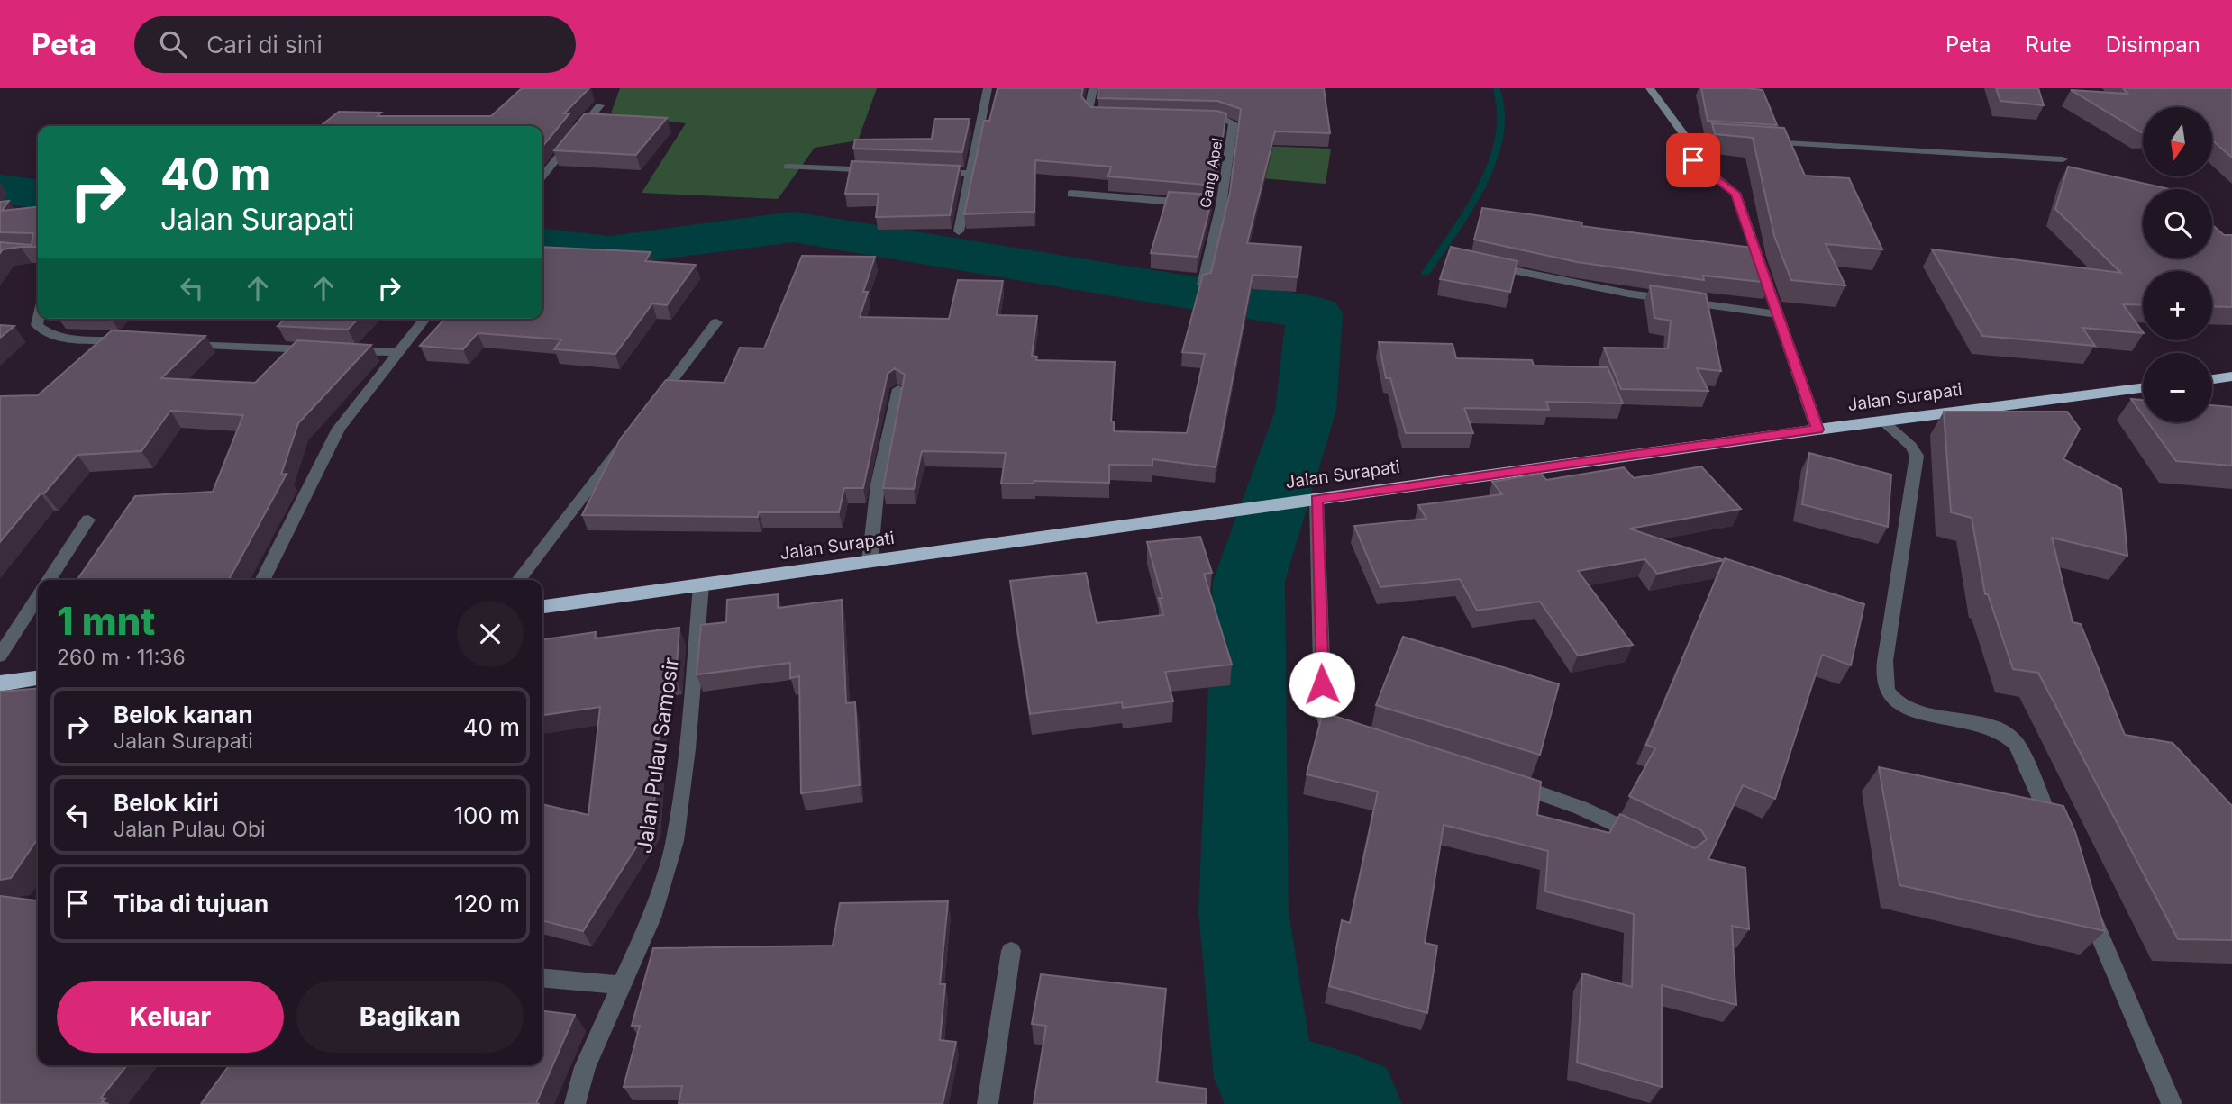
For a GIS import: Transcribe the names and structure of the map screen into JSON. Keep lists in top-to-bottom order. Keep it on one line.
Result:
{"streets":{"highway":["Jalan Surapati"],"street":["Gang Apel","Jalan Pulau Samosir"]},"crossings":[["Jalan Surapati","Jalan Pulau Samosir"]],"north":"bottom","page":{"header":"Peta","search":"Cari di sini","nav":["Peta","Rute","Disimpan"],"map_buttons":["+","−"],"turn":["40 m","Jalan Surapati"],"heading":["1 mnt","260 m · 11:36"],"list":[{"name":"Belok kanan","note":"Jalan Surapati","value":"40 m"},{"name":"Belok kiri","note":"Jalan Pulau Obi","value":"100 m"},{"name":"Tiba di tujuan","value":"120 m"}],"buttons":["Keluar","Bagikan"]}}
